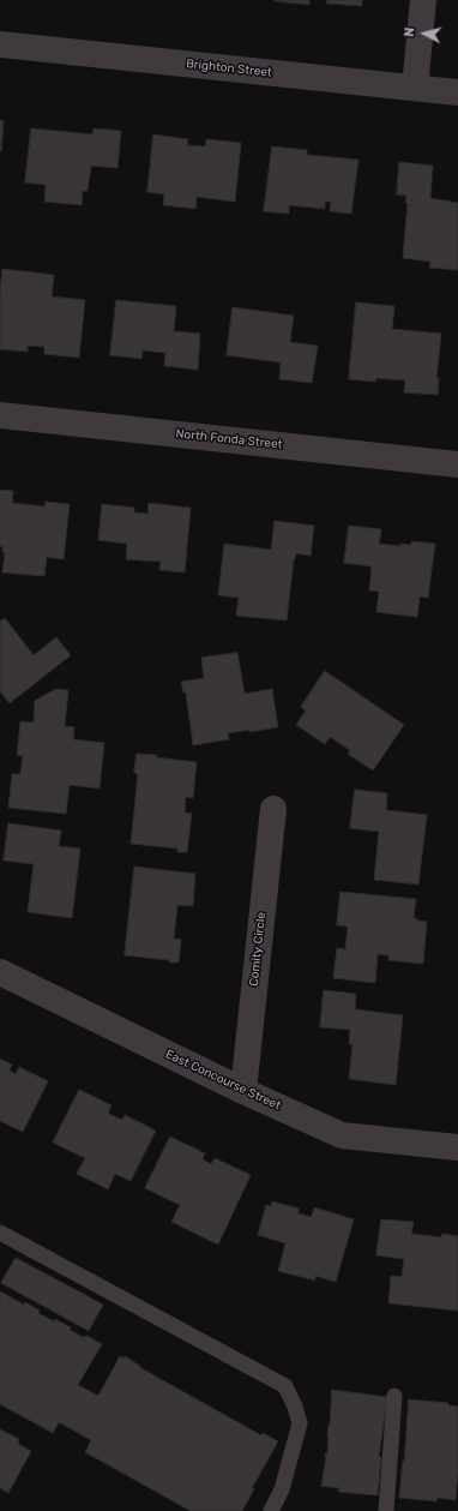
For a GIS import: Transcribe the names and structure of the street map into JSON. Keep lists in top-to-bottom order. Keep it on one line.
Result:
{"streets":{"street":["Brighton Street","North Fonda Street","Comity Circle","East Concourse Street"]},"crossings":[["Comity Circle","East Concourse Street"]],"north":"left"}
